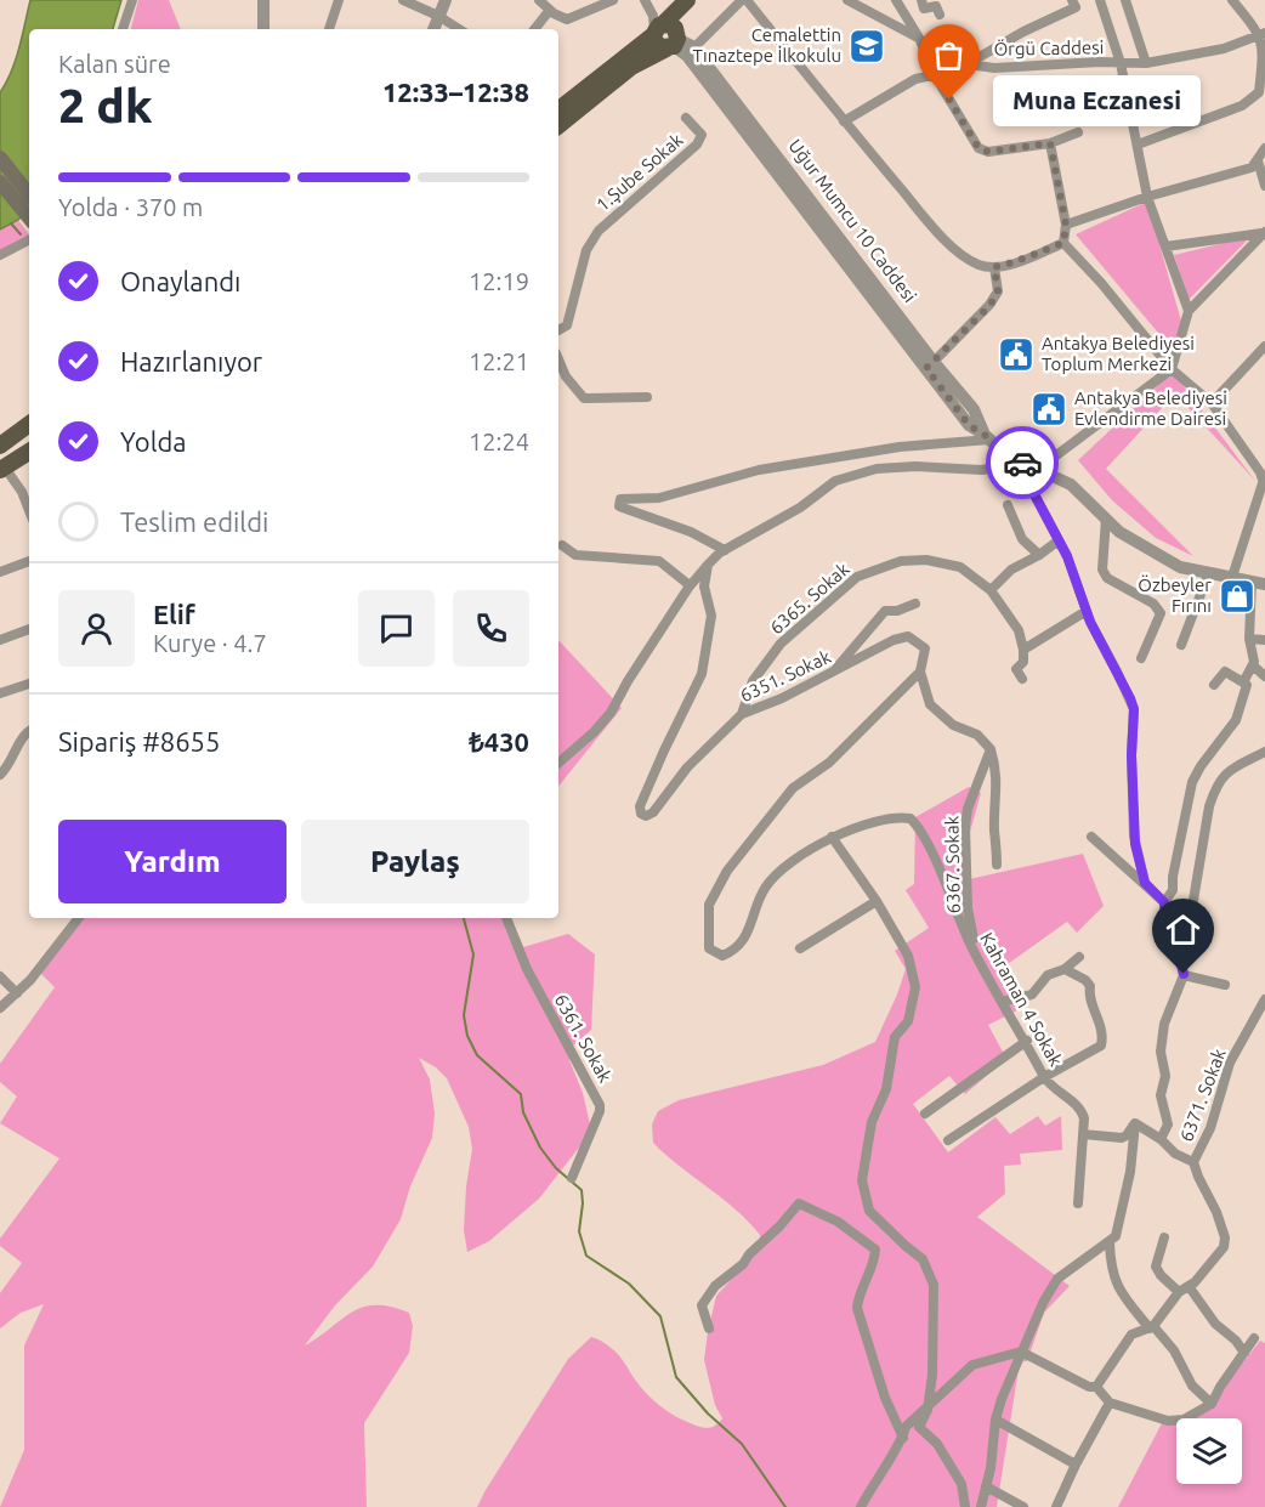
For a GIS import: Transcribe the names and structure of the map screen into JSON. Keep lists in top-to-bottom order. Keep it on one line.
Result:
{"streets":{"main road":["Uğur Mumcu 10 Caddesi"],"street":["Örgü Caddesi","1.Şube Sokak","6365. Sokak","6351. Sokak","6367. Sokak","Kahraman 4 Sokak","6361. Sokak","6371. Sokak"]},"crossings":[["6365. Sokak","6351. Sokak"],["6367. Sokak","Kahraman 4 Sokak"]],"places":{"school or university":["Cemalettin Tınaztepe İlkokulu"],"other":["Muna Eczanesi"],"public building":["Antakya Belediyesi Toplum Merkezi","Antakya Belediyesi Evlendirme Dairesi"],"shop":["Özbeyler Fırını"]},"page":{"heading":["2 dk","Kalan süre","12:33–12:38"],"panel":["Elif","Kurye · 4.7","Sipariş #8655","₺430"],"bubble":"Muna Eczanesi","bar":"Yolda · 370 m","list":[["Onaylandı","12:19"],["Hazırlanıyor","12:21"],["Yolda","12:24"],"Teslim edildi"],"buttons":["Yardım","Paylaş"]}}
